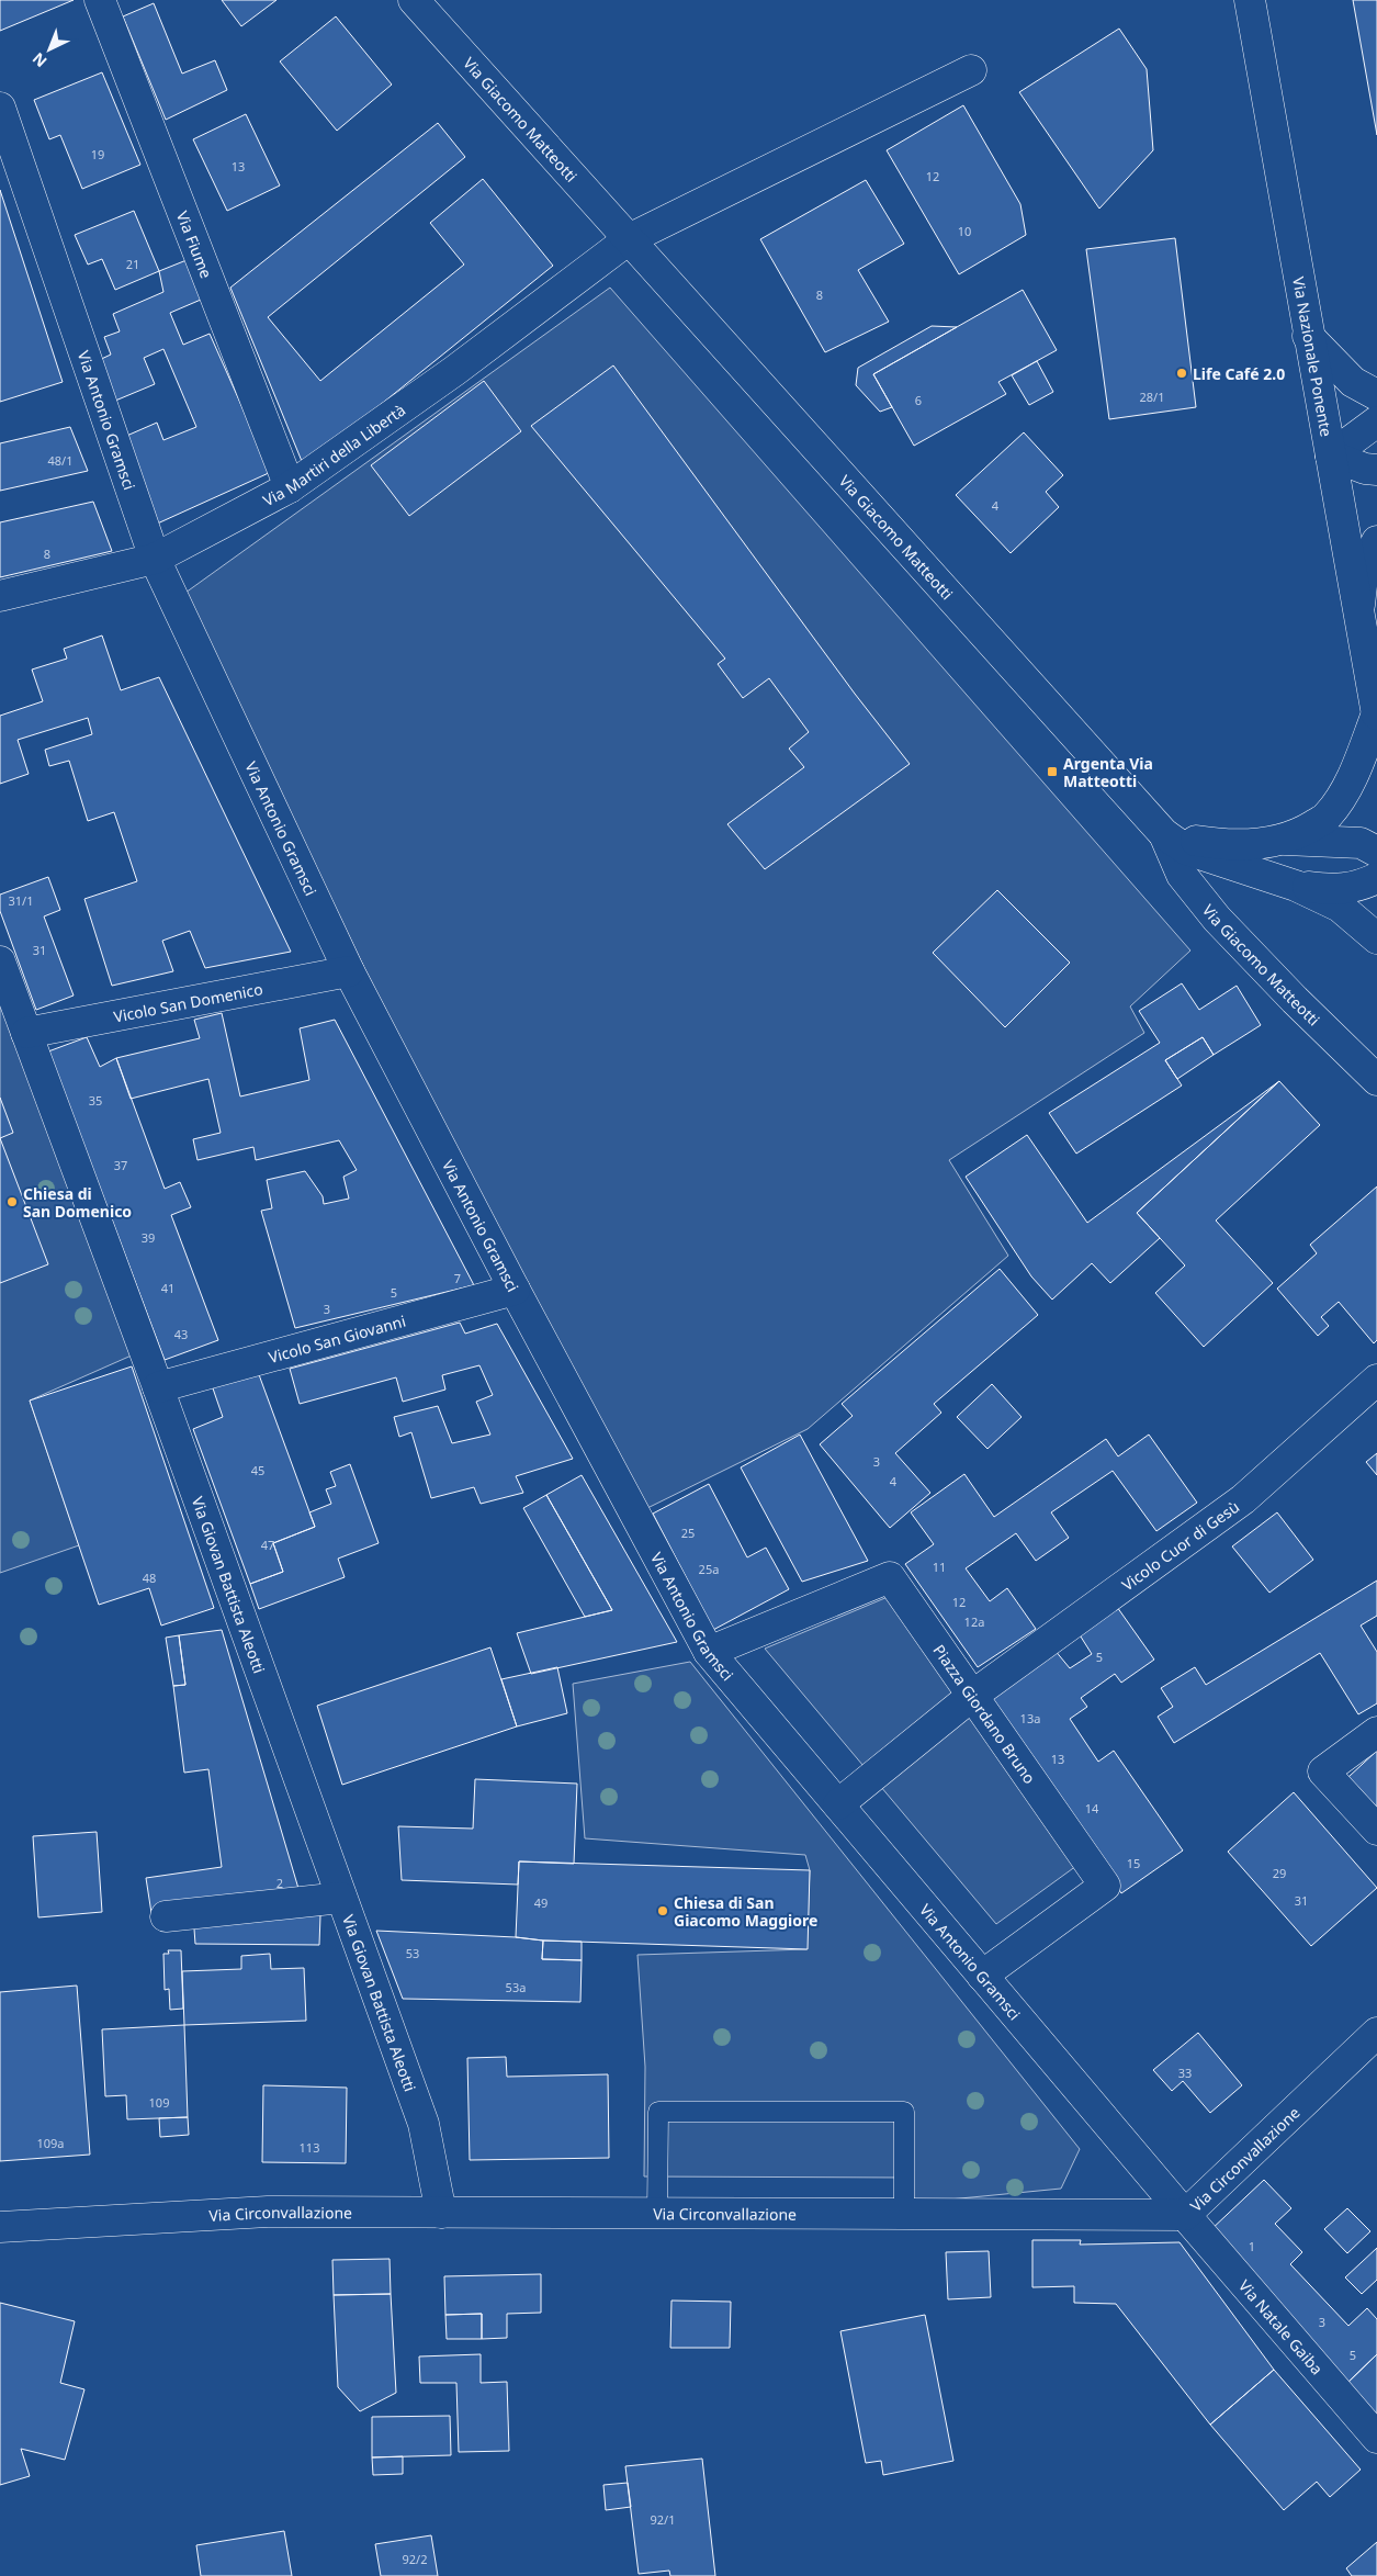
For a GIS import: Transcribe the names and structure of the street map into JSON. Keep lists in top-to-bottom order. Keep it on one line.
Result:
{"streets":{"street":["Via Giacomo Matteotti","Via Fiume","Via Nazionale Ponente","Via Antonio Gramsci","Via Martiri della Libertà","Vicolo San Domenico","Vicolo San Giovanni","Vicolo Cuor di Gesù","Via Giovan Battista Aleotti","Piazza Giordano Bruno","Via Circonvallazione","Via Natale Gaiba"]},"crossings":[["Via Giacomo Matteotti","Via Martiri della Libertà"],["Via Fiume","Via Martiri della Libertà"],["Via Antonio Gramsci","Via Martiri della Libertà"],["Via Antonio Gramsci","Vicolo San Domenico"],["Via Antonio Gramsci","Vicolo San Giovanni"],["Via Antonio Gramsci","Vicolo Cuor di Gesù"],["Via Antonio Gramsci","Piazza Giordano Bruno"],["Via Antonio Gramsci","Via Circonvallazione"],["Via Antonio Gramsci","Via Natale Gaiba"],["Vicolo San Domenico","Via Giovan Battista Aleotti"],["Vicolo San Giovanni","Via Giovan Battista Aleotti"],["Vicolo Cuor di Gesù","Piazza Giordano Bruno"],["Via Giovan Battista Aleotti","Via Circonvallazione"],["Via Circonvallazione","Via Natale Gaiba"]],"places":{"other":["Life Café 2.0","Chiesa di San Domenico","Chiesa di San Giacomo Maggiore"],"transit":["Argenta Via Matteotti"]},"house_numbers":["19","13","12","10","21","8","28/1","6","48/1","4","8","31/1","31","35","37","39","7","41","5","3","43","3","45","4","25","47","11","25a","48","12","12a","5","13a","13","14","15","29","2","31","49","53","53a","33","109","109a","113","1","3","5","92/1","92/2"],"north":"bottom left"}
